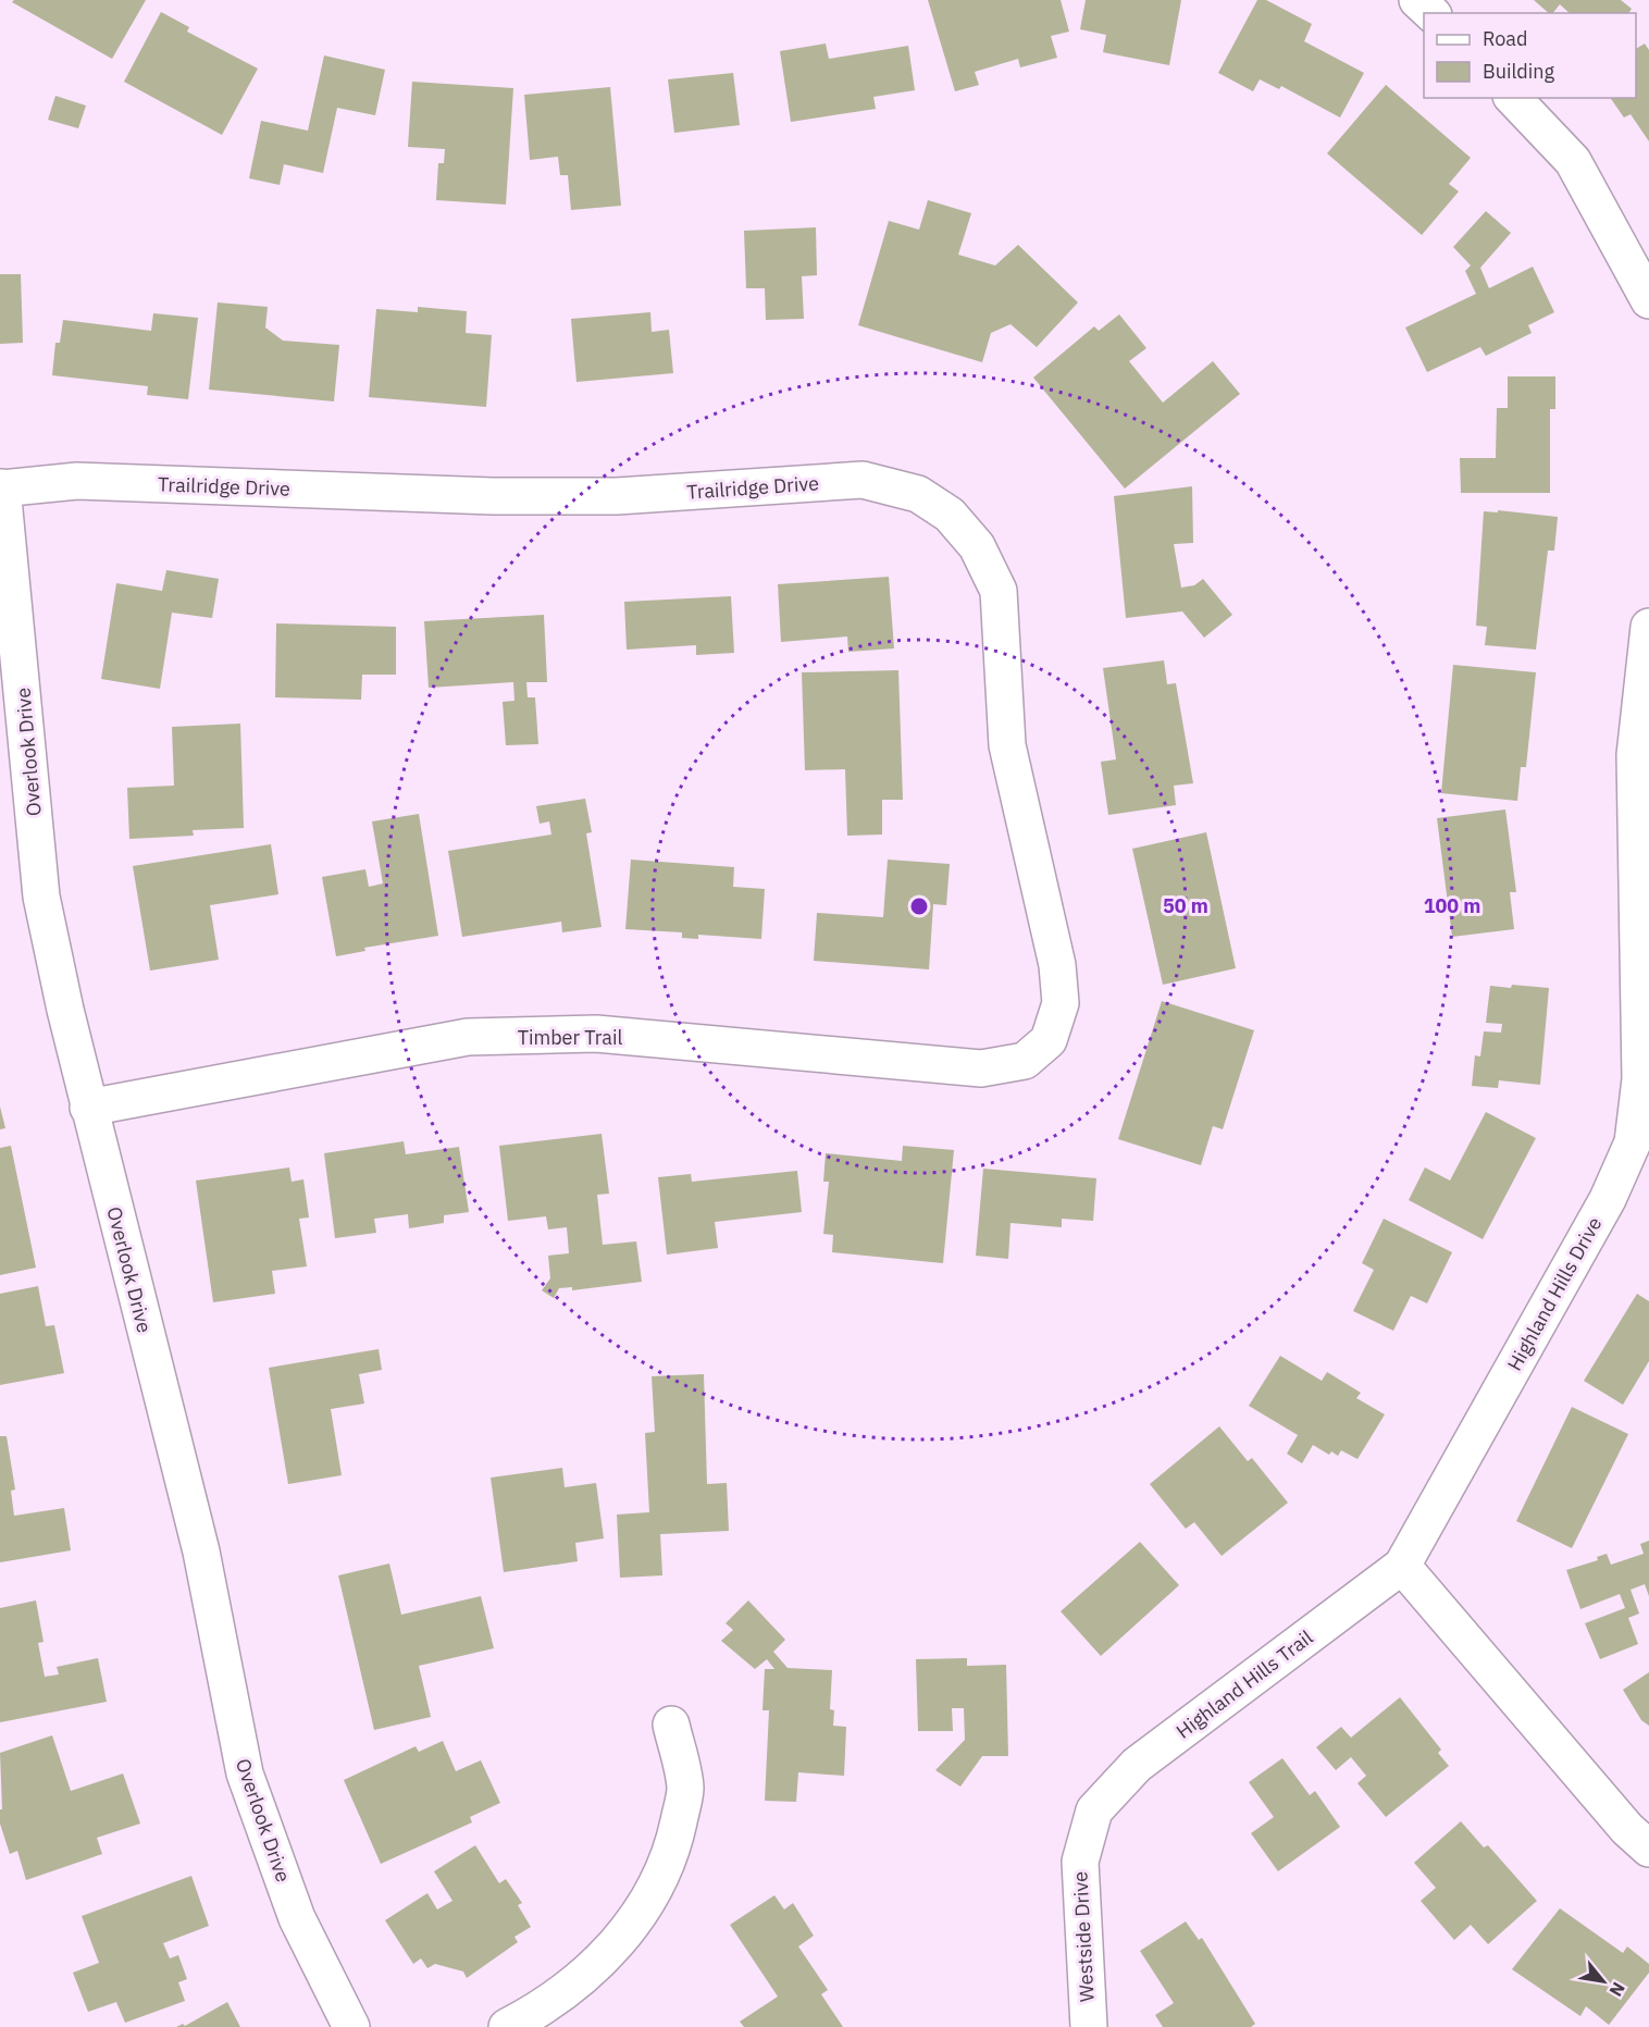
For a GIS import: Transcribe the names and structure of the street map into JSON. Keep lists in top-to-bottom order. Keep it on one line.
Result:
{"streets":{"street":["Trailridge Drive","Overlook Drive","Timber Trail","Highland Hills Drive","Highland Hills Trail","Westside Drive"]},"crossings":[["Trailridge Drive","Overlook Drive"],["Trailridge Drive","Timber Trail"],["Overlook Drive","Timber Trail"],["Highland Hills Drive","Highland Hills Trail"],["Highland Hills Trail","Westside Drive"]],"legend":["Road","Building"],"north":"bottom right","rings":["50 m","100 m"]}
